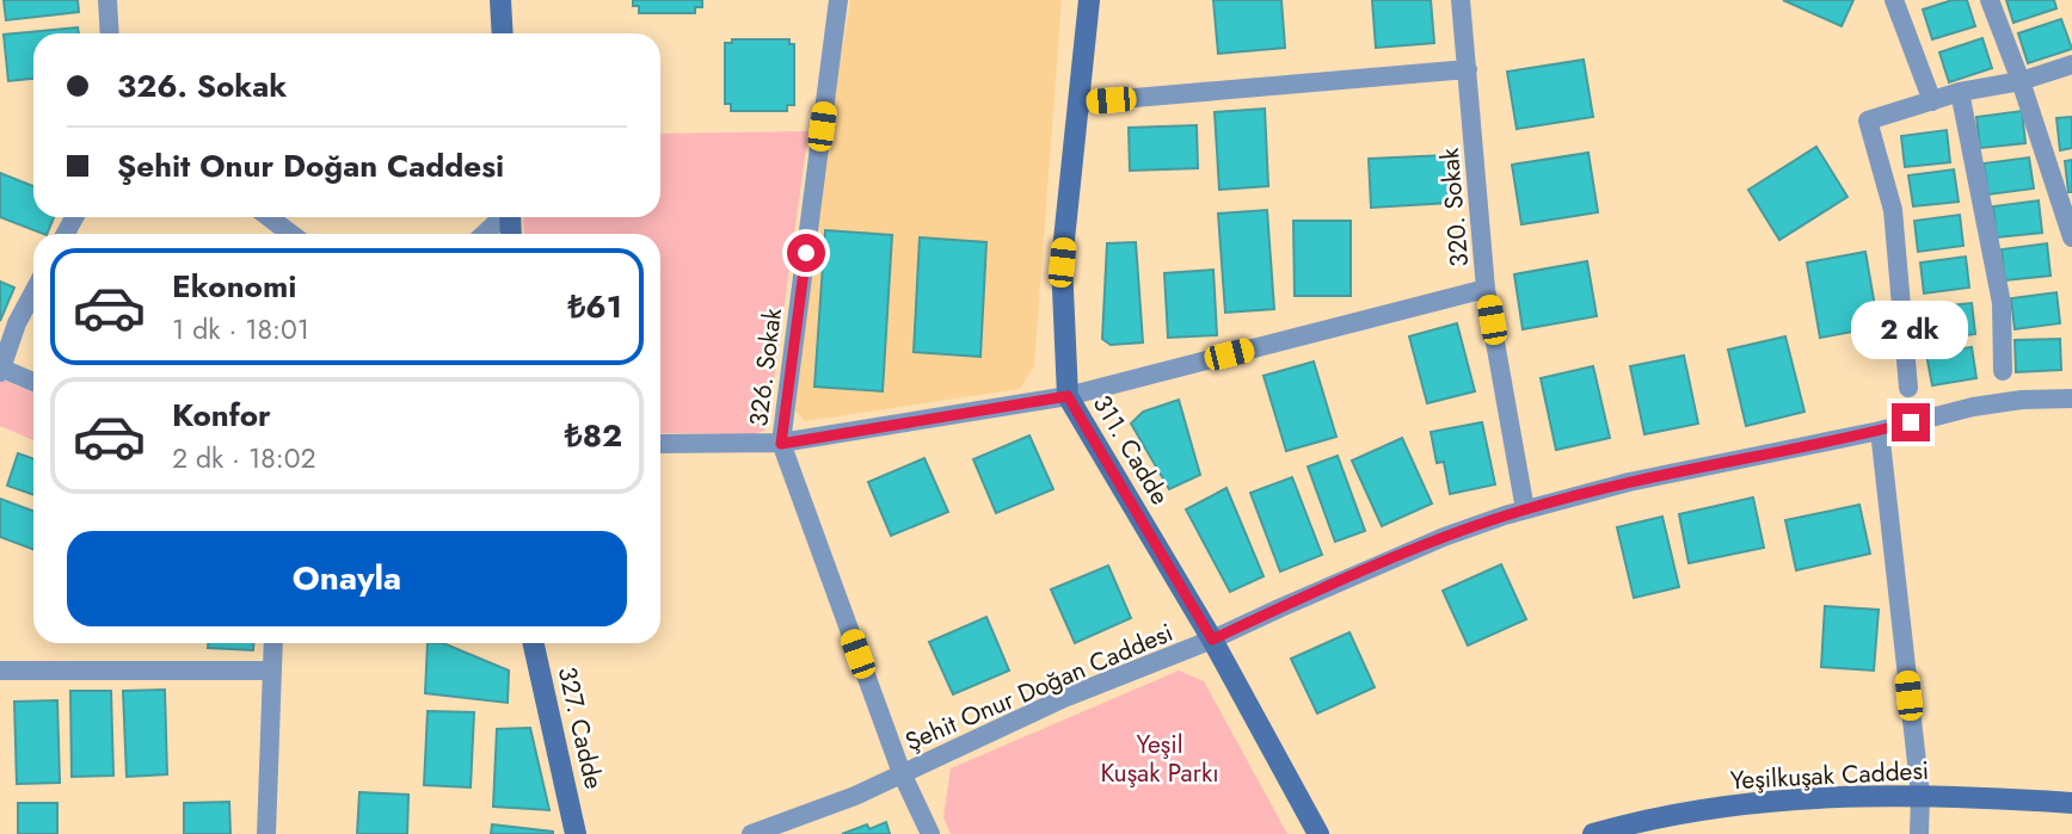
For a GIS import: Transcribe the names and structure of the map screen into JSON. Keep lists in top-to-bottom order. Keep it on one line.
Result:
{"streets":{"street":["320. Sokak","326. Sokak","311. Cadde","Şehit Onur Doğan Caddesi","327. Cadde","Yeşilkuşak Caddesi"]},"crossings":[["320. Sokak","Şehit Onur Doğan Caddesi"],["326. Sokak","Şehit Onur Doğan Caddesi"],["311. Cadde","Şehit Onur Doğan Caddesi"]],"parks":["Yeşil Kuşak Parkı"],"page":{"banner":["326. Sokak","Şehit Onur Doğan Caddesi"],"list":[{"name":"Ekonomi","note":"1 dk · 18:01","value":"₺61"},{"name":"Konfor","note":"2 dk · 18:02","value":"₺82"}],"bubble":"2 dk","buttons":"Onayla"}}
